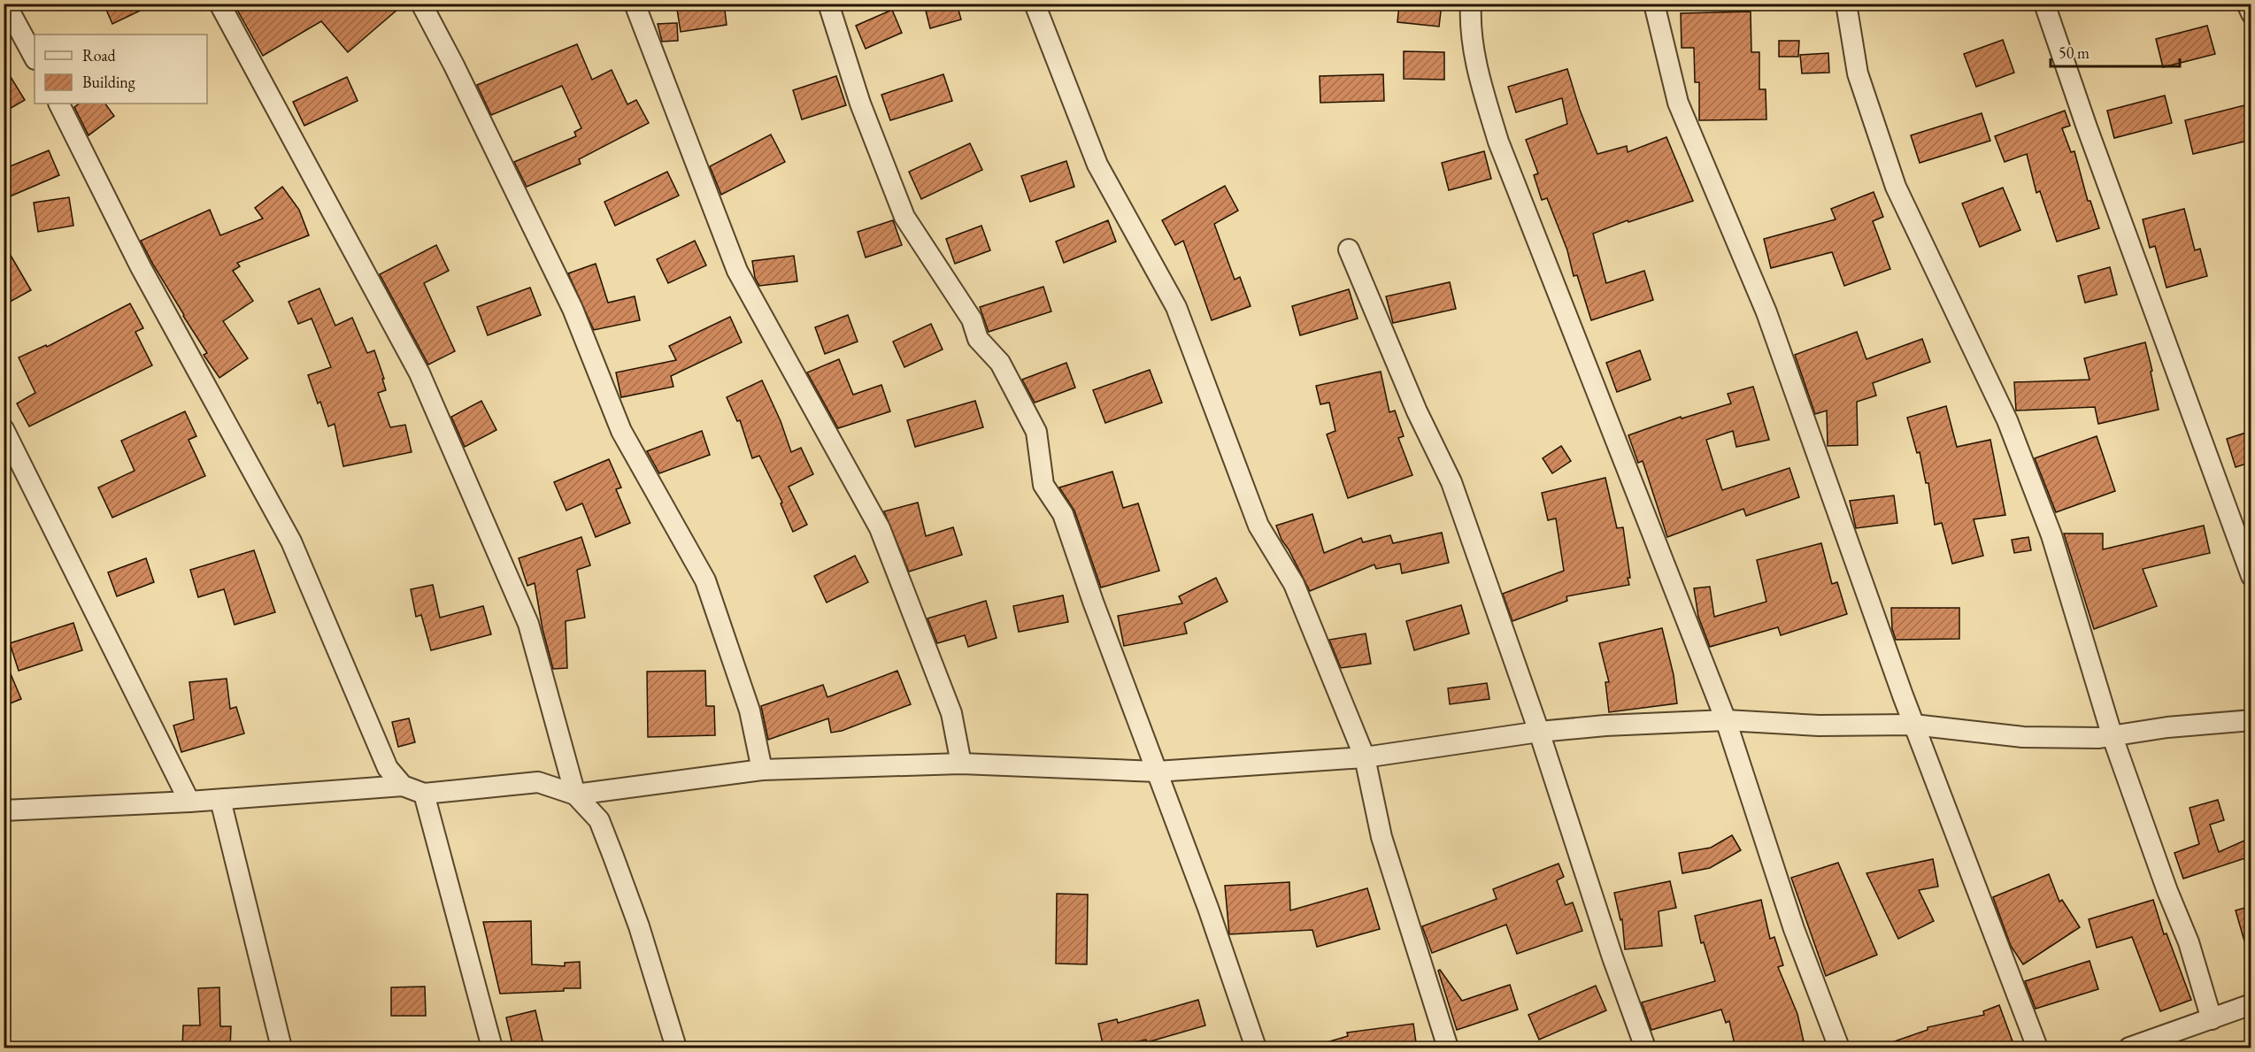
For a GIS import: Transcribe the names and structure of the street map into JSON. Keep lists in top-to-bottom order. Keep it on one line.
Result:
{"legend":["Road","Building"],"scale_bar":"50 m"}
